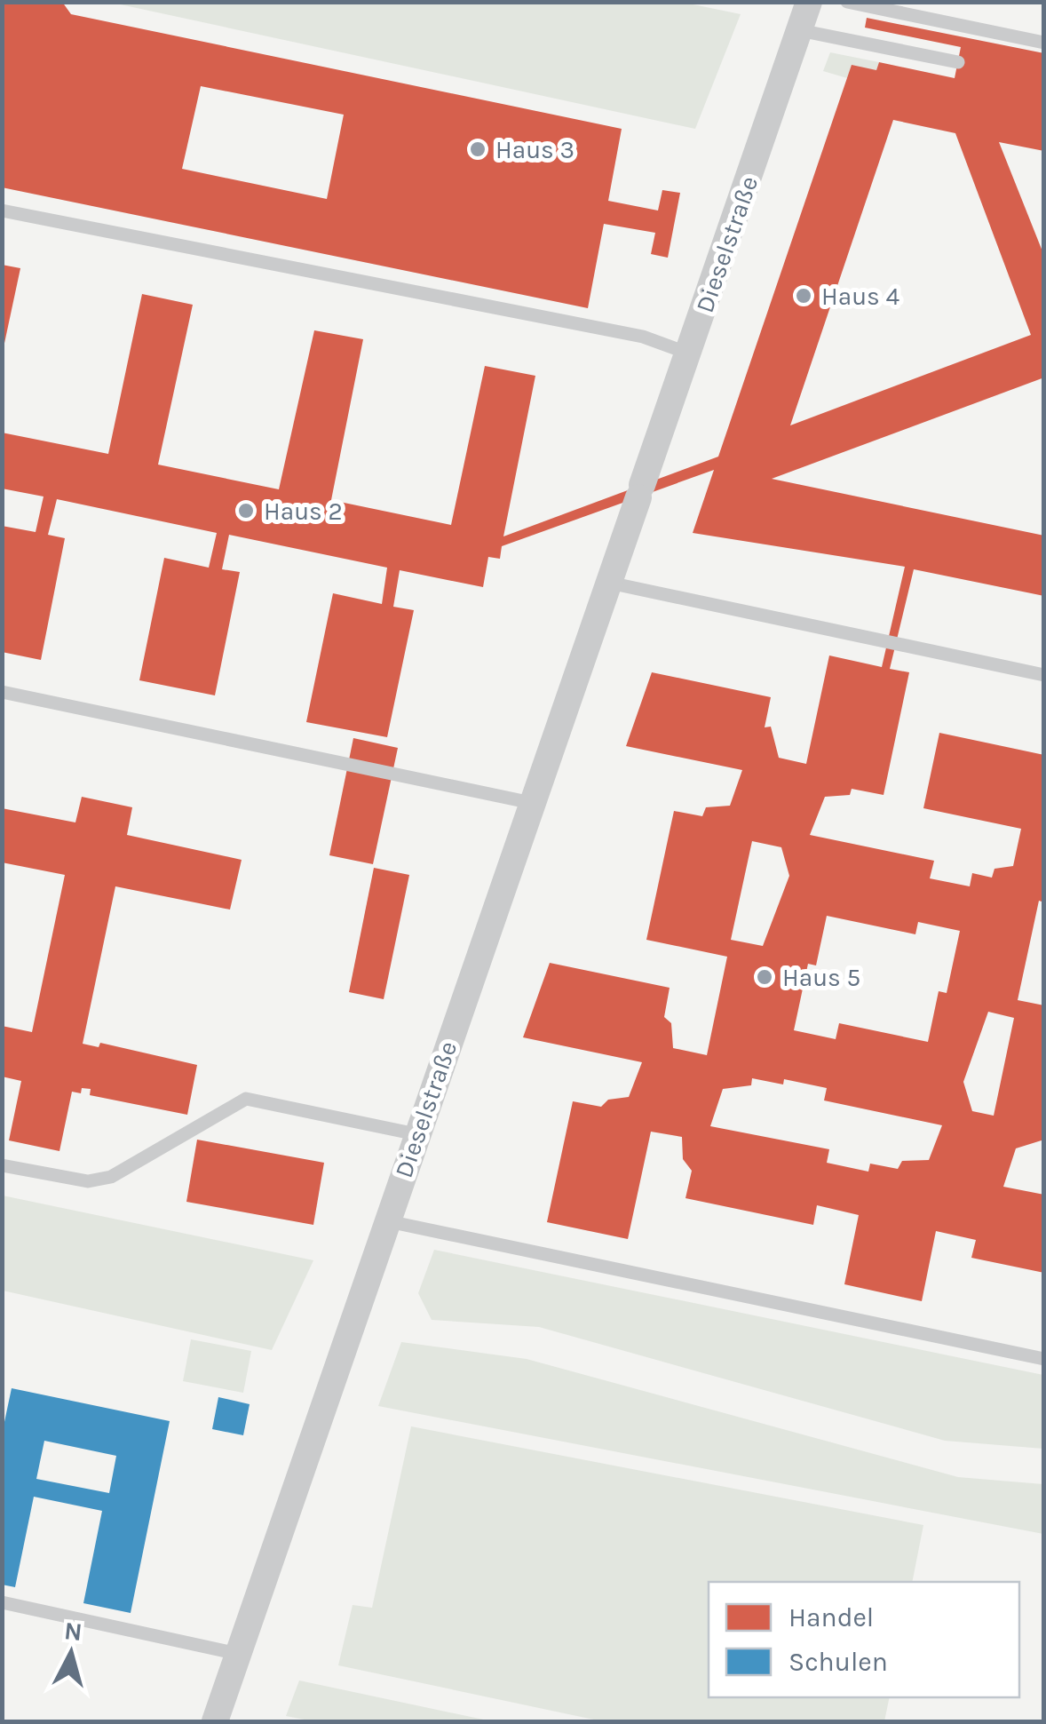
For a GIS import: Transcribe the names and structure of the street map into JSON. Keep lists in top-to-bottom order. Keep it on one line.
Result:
{"streets":{"street":["Dieselstraße"]},"places":["Haus 3","Haus 4","Haus 2","Haus 5"],"legend":["Handel","Schulen"],"north":"top"}
